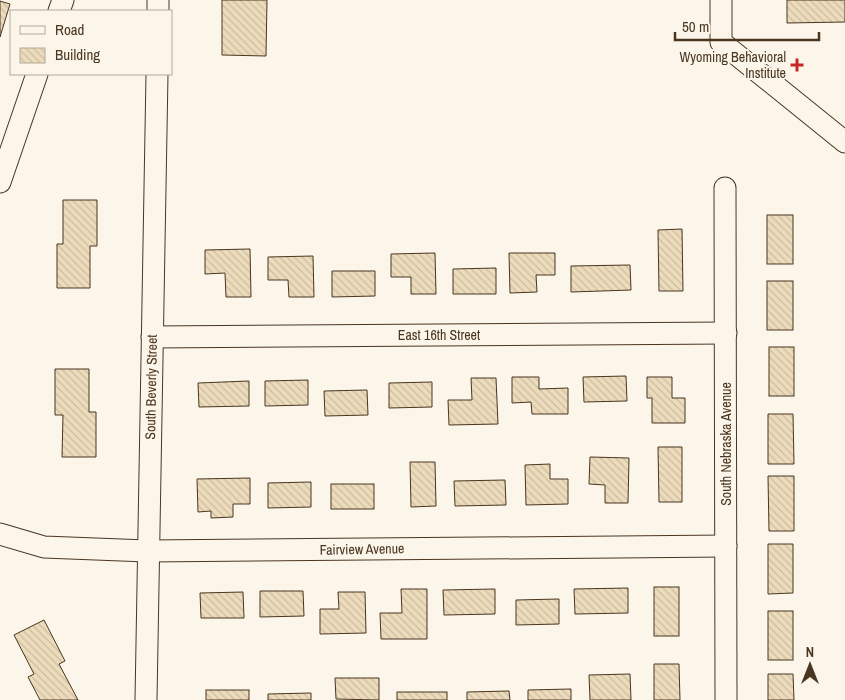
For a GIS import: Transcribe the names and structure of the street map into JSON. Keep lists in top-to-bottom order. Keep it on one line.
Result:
{"streets":{"street":["East 16th Street","South Beverly Street","South Nebraska Avenue","Fairview Avenue"]},"crossings":[["East 16th Street","South Beverly Street"],["East 16th Street","South Nebraska Avenue"],["South Beverly Street","Fairview Avenue"],["South Nebraska Avenue","Fairview Avenue"]],"places":{"health":["Wyoming Behavioral Institute"]},"legend":["Road","Building"],"scale_bar":"50 m","north":"top"}
